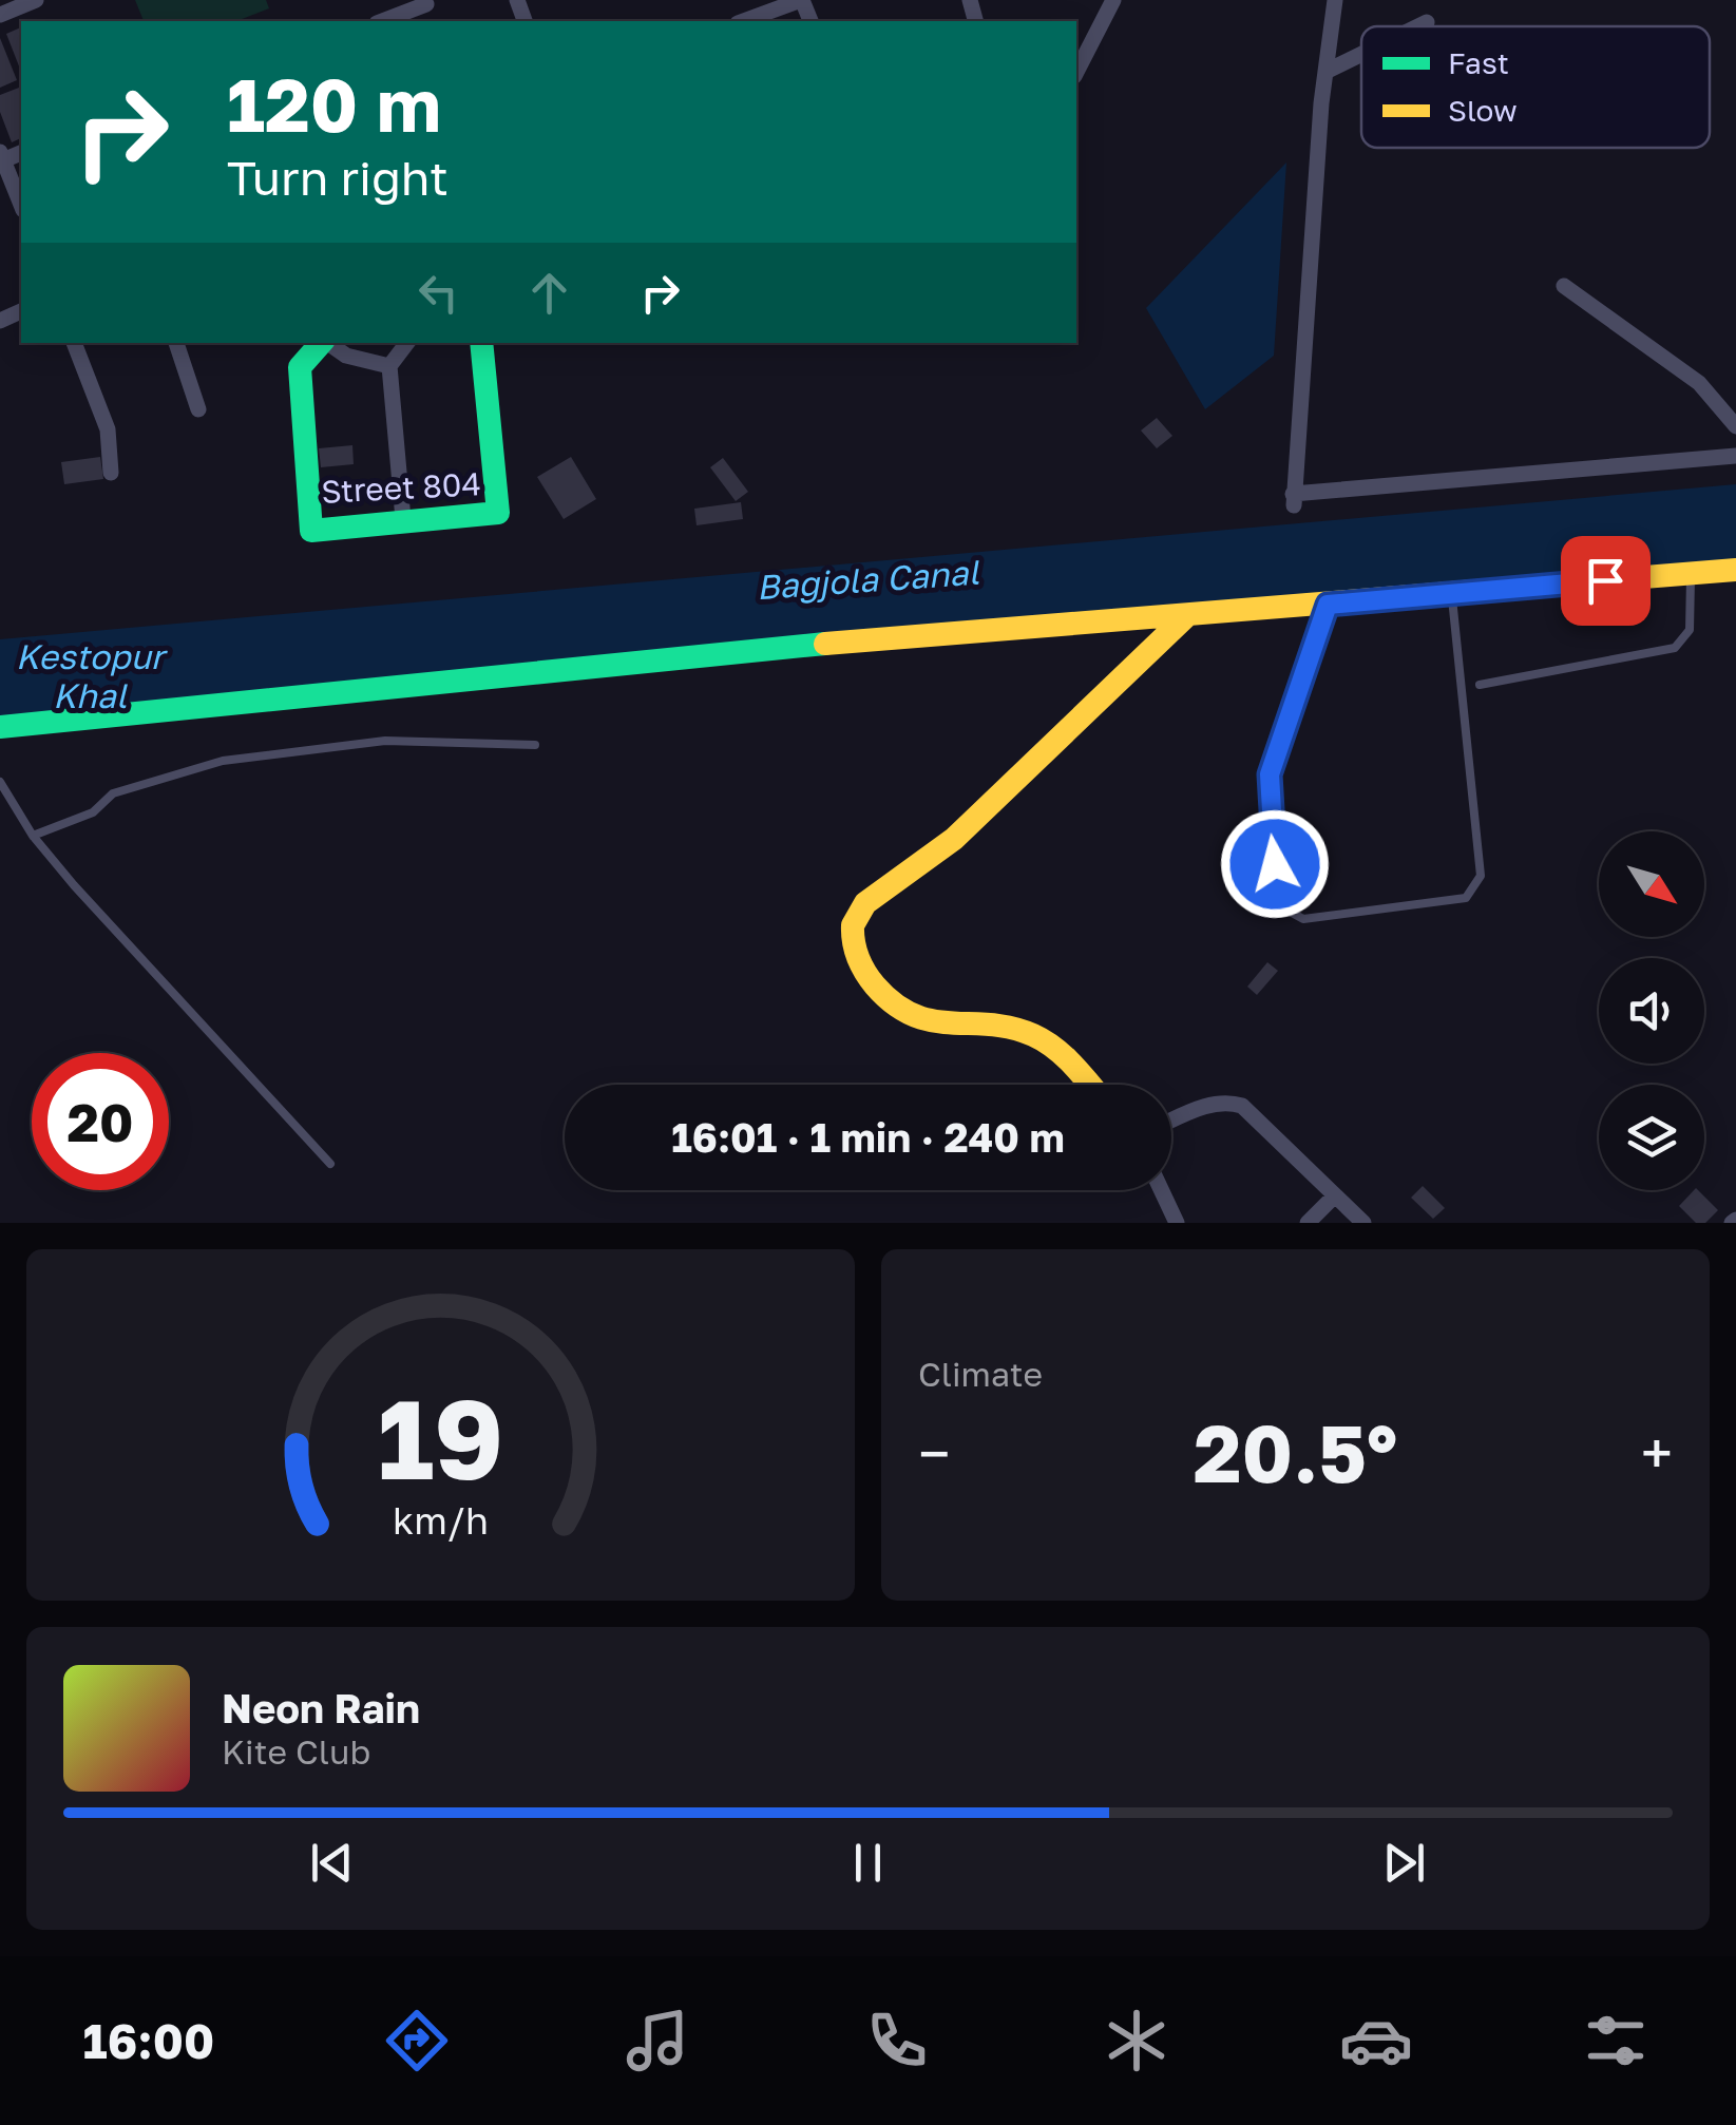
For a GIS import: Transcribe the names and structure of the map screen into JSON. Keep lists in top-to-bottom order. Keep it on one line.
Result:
{"streets":{"street":["Street 804"]},"water":["Bagjola Canal","Kestopur Khal"],"legend":["Fast","Slow"],"north":"bottom right","page":{"turn":["120 m","Turn right"],"limit":"20","trip":"16:01 · 1 min · 240 m","tile":"Climate","heat":["−","20.5°","+"],"song":["Neon Rain","Kite Club"],"tabs":"16:00","gauge":["19","km/h"]}}
